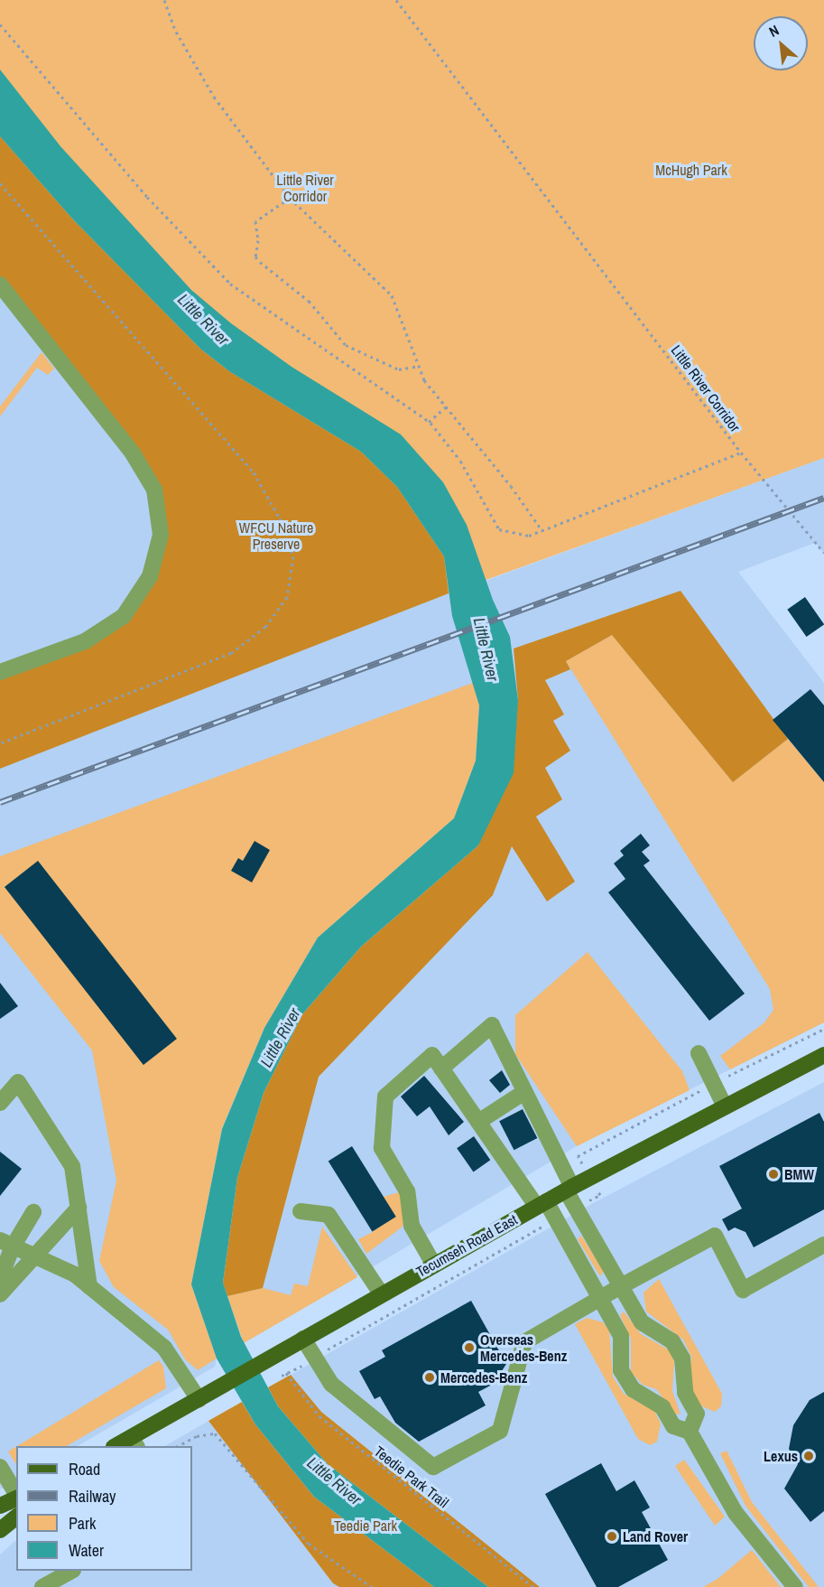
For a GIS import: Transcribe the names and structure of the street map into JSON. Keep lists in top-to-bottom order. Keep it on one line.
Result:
{"streets":{"main road":["Tecumseh Road East"],"path":["Little River Corridor","Teedie Park Trail"]},"water":["Little River"],"parks":["McHugh Park","Little River Corridor","WFCU Nature Preserve","Teedie Park"],"places":["BMW","Overseas Mercedes-Benz","Mercedes-Benz","Lexus","Land Rover"],"legend":["Road","Railway","Park","Water"],"north":"top left"}
